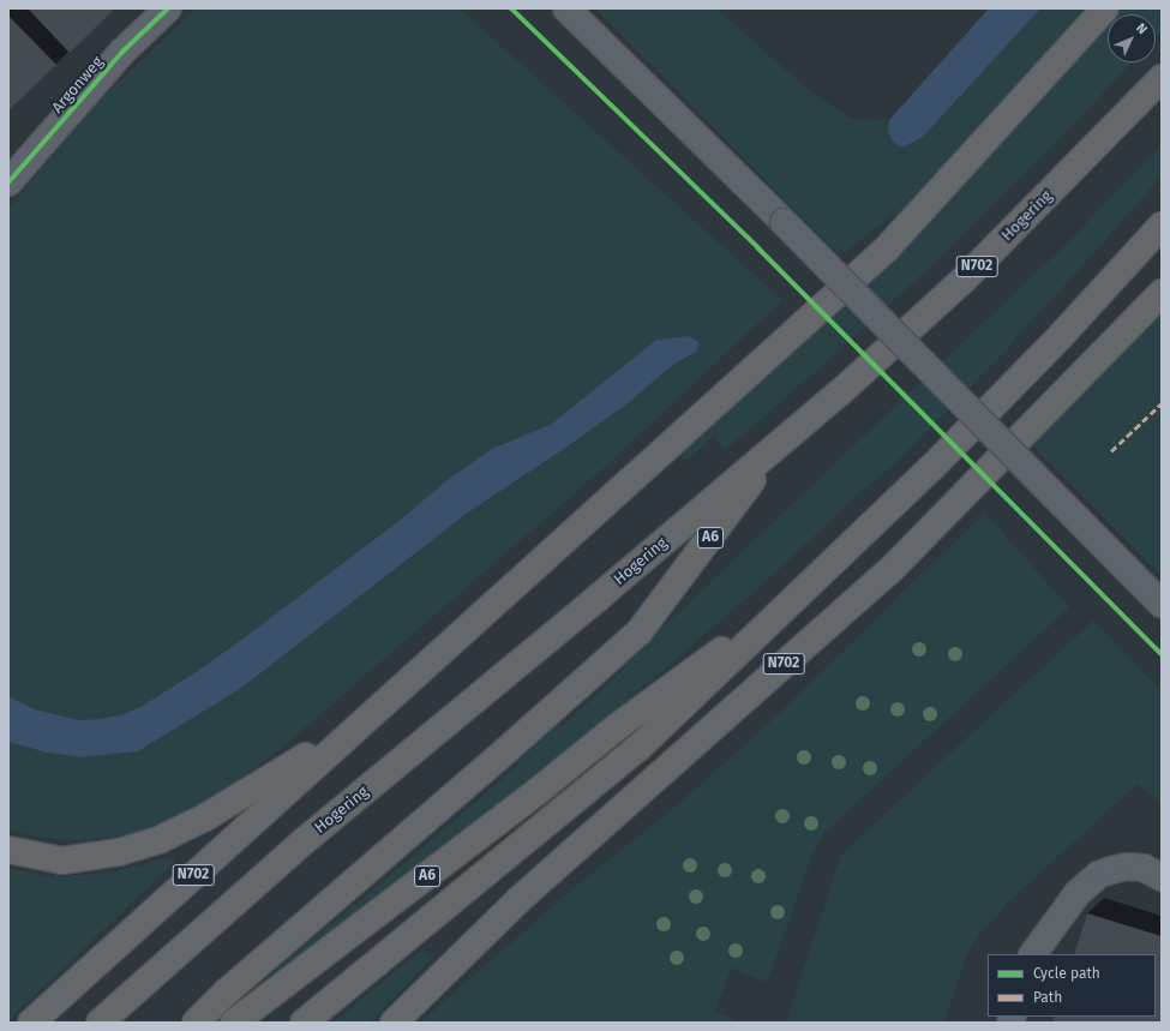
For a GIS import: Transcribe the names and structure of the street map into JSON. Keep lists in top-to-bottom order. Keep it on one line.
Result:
{"streets":{"highway":["Hogering","N702","A6"],"street":["Argonweg"]},"crossings":[["Hogering","A6"],["N702","A6"]],"legend":["Cycle path","Path"],"north":"top right"}
